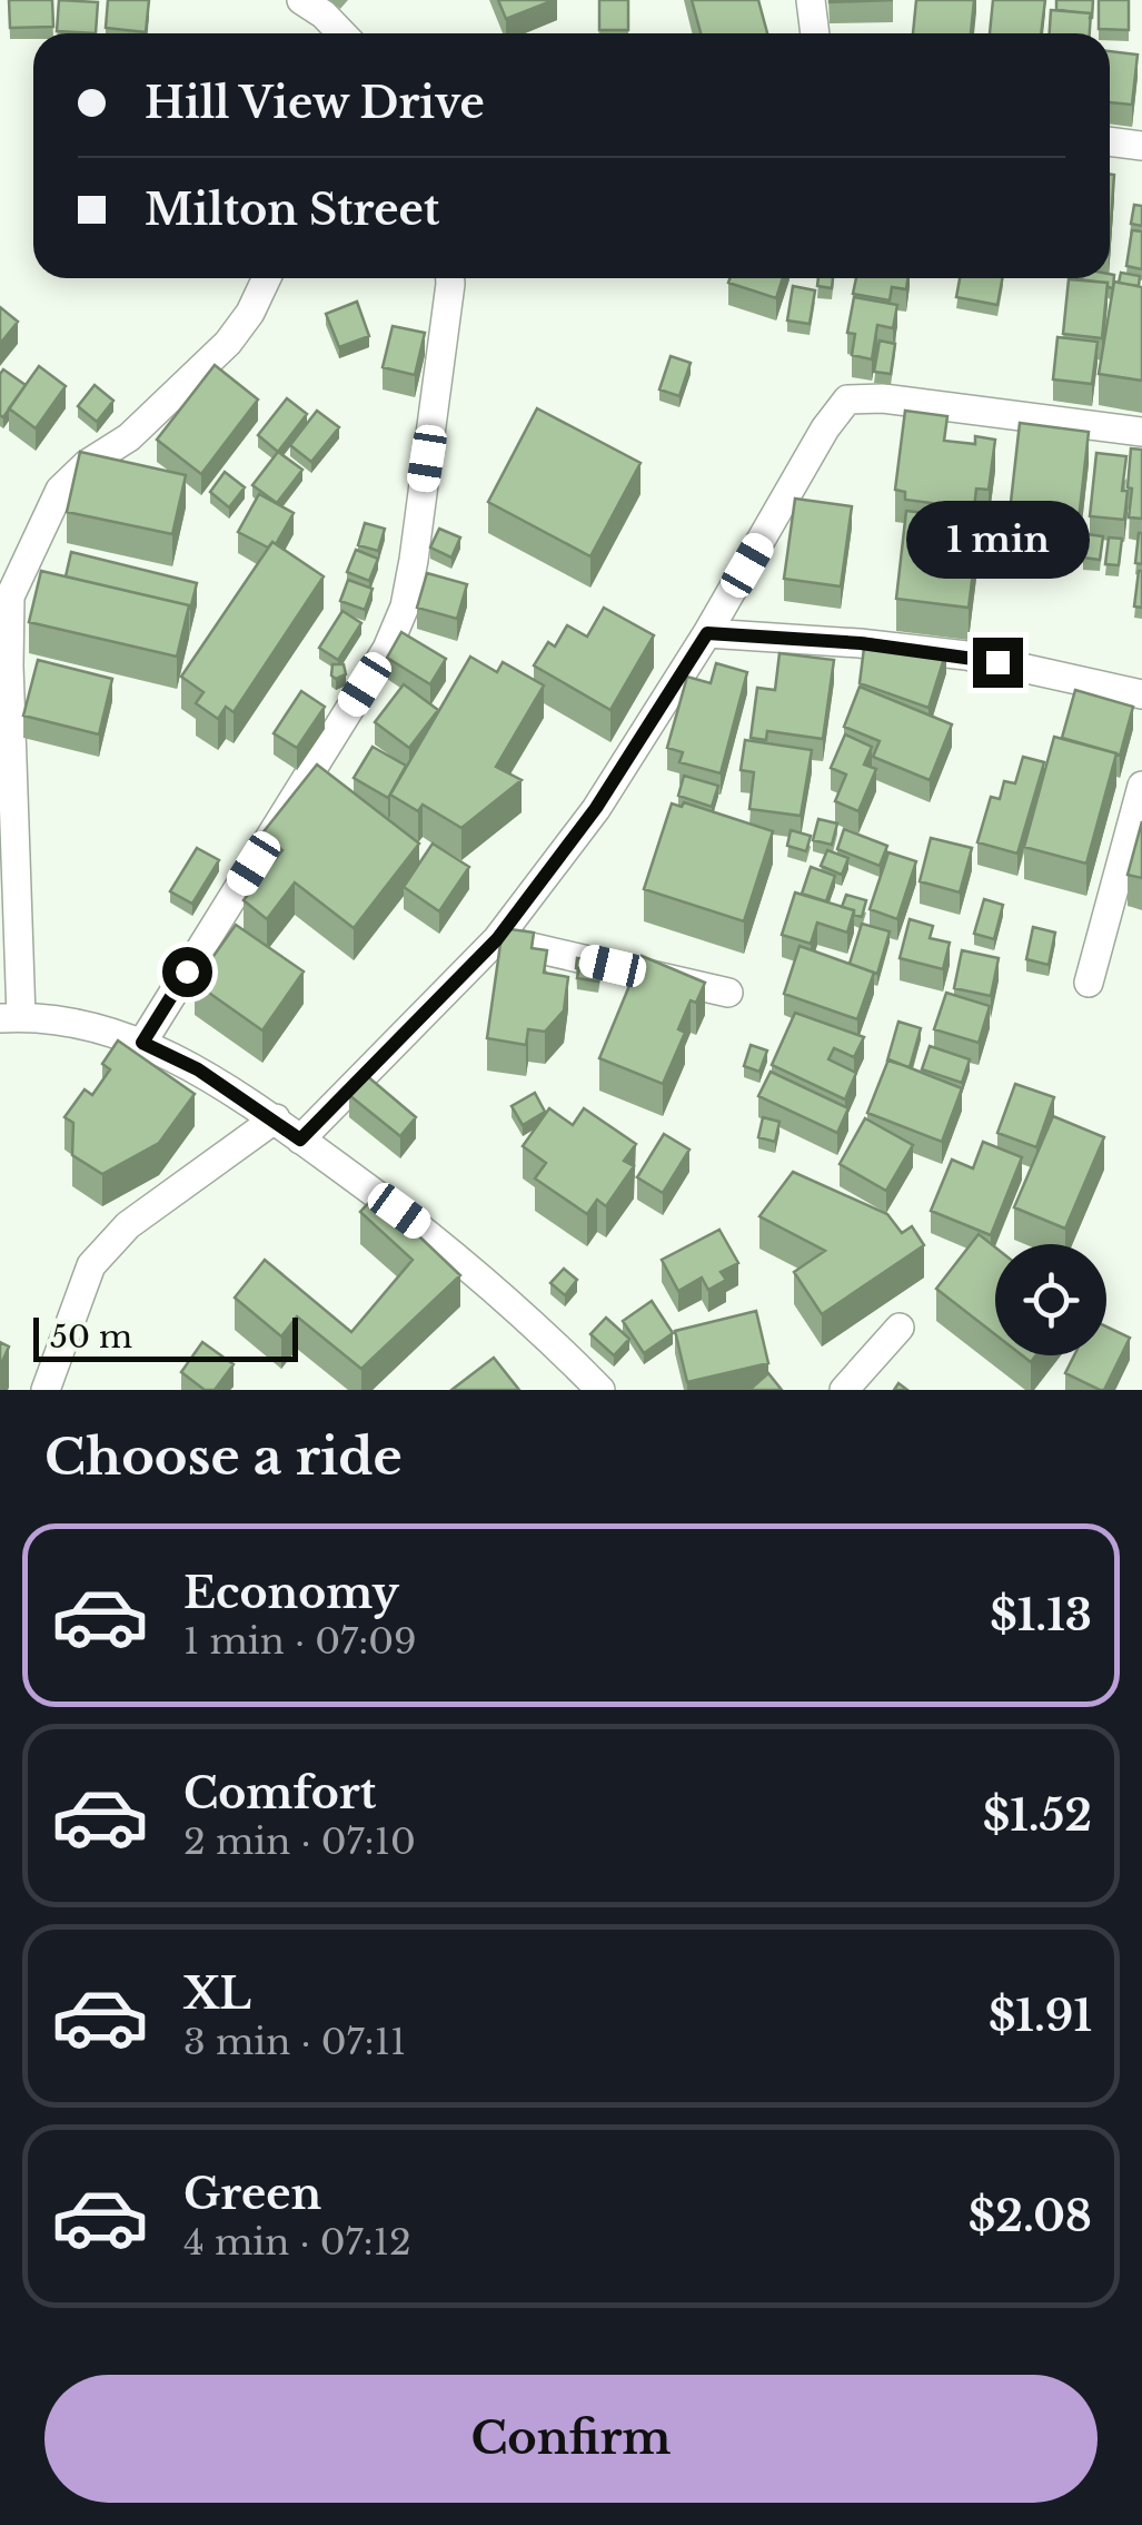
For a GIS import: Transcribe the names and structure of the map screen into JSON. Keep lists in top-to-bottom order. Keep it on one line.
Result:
{"scale_bar":"50 m","page":{"banner":["Hill View Drive","Milton Street"],"bubble":"1 min","scale":"50 m","heading":"Choose a ride","list":[{"name":"Economy","note":"1 min · 07:09","value":"$1.13"},{"name":"Comfort","note":"2 min · 07:10","value":"$1.52"},{"name":"XL","note":"3 min · 07:11","value":"$1.91"},{"name":"Green","note":"4 min · 07:12","value":"$2.08"}],"buttons":"Confirm"}}
